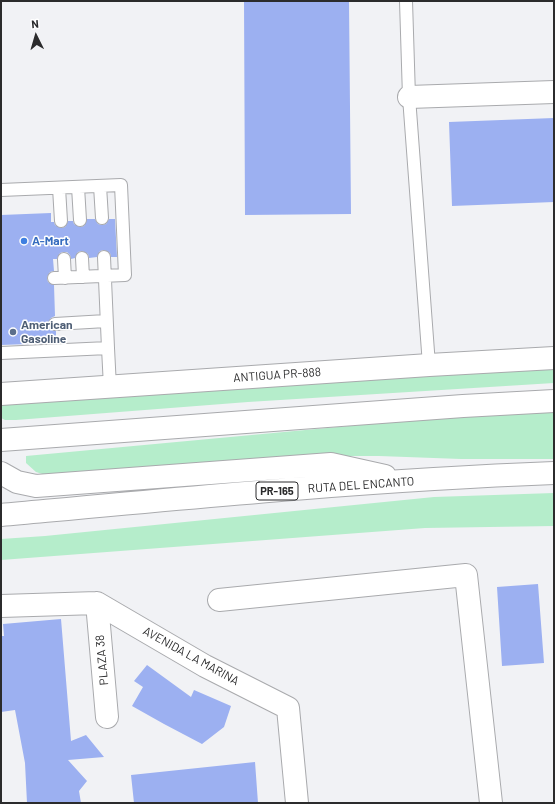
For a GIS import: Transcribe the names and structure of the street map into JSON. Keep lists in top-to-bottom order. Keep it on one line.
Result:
{"streets":{"street":["ANTIGUA PR-888","RUTA DEL ENCANTO","PR-165","AVENIDA LA MARINA","PLAZA 38"]},"crossings":[["AVENIDA LA MARINA","PLAZA 38"]],"places":["A-Mart","American Gasoline"],"north":"top"}
